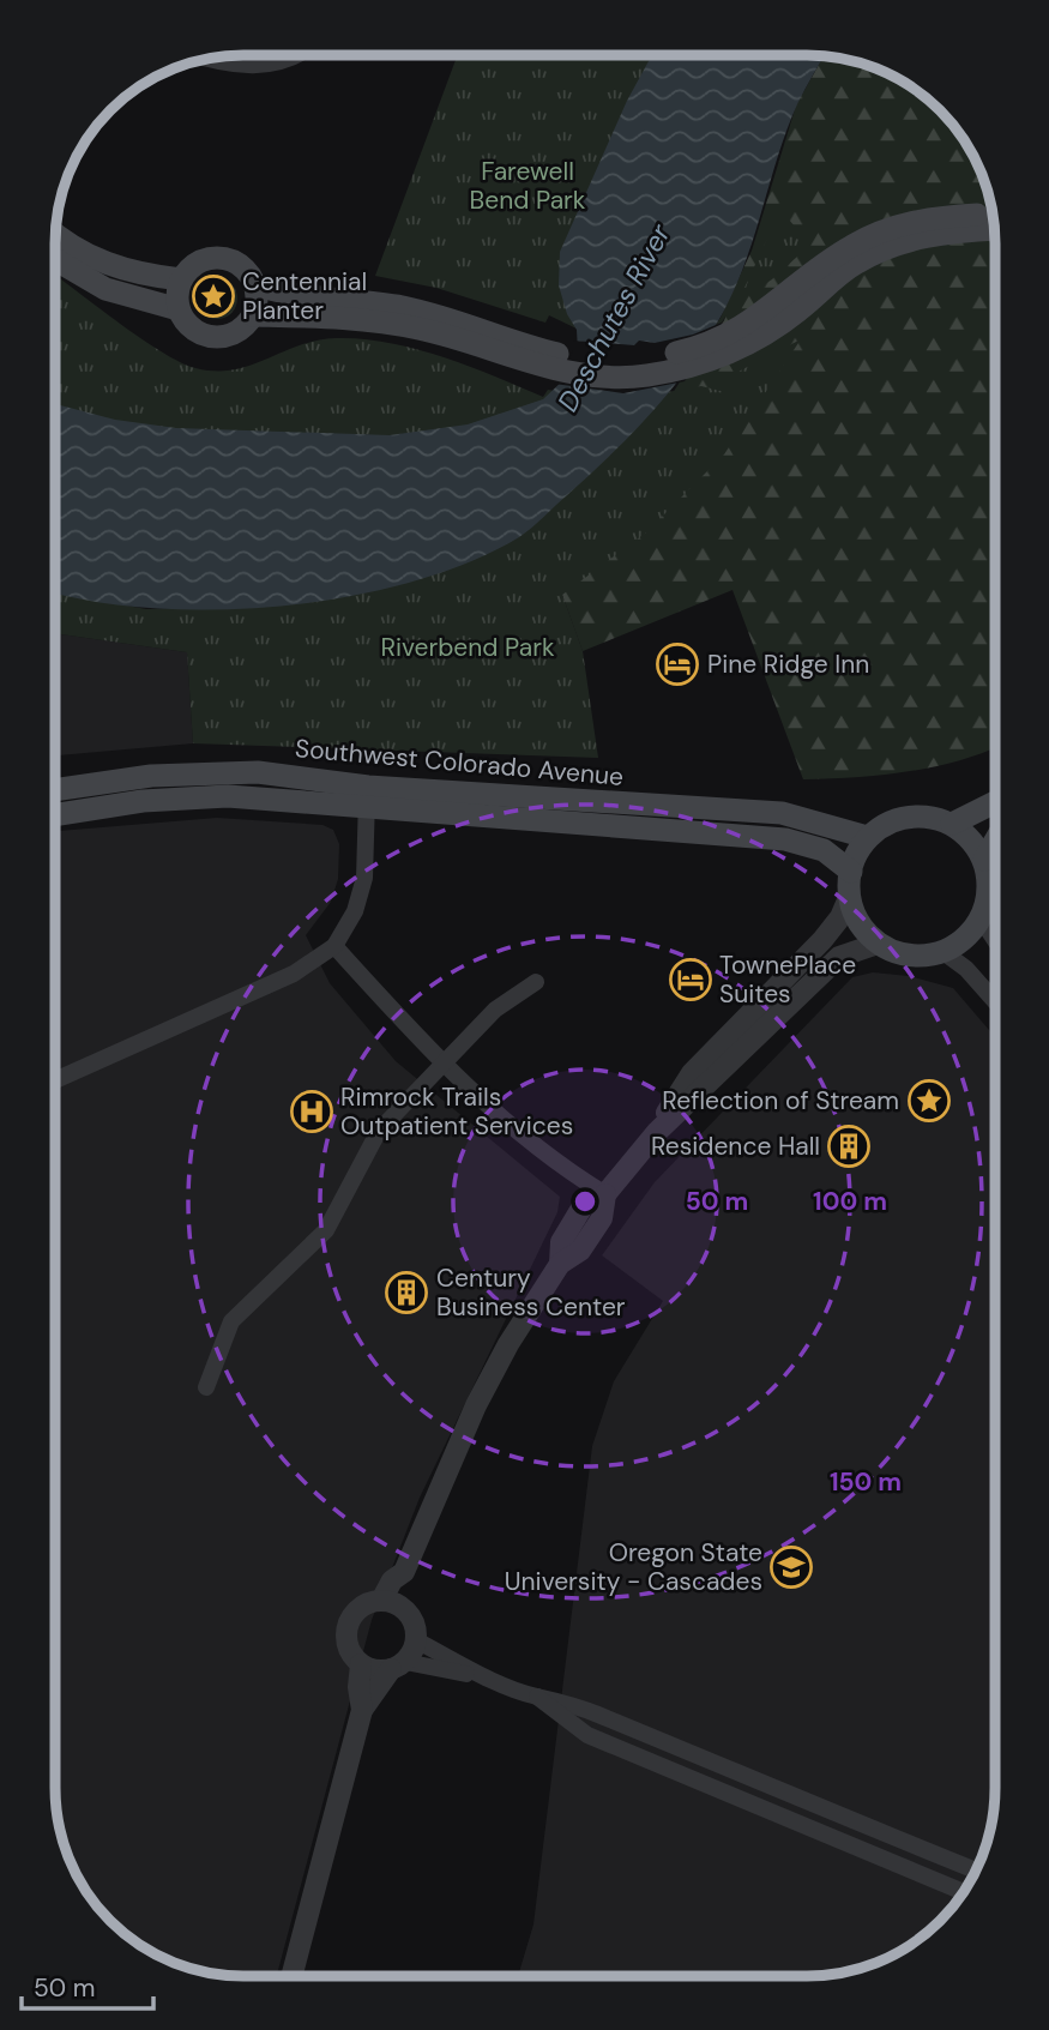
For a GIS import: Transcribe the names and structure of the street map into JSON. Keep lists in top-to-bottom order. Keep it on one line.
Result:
{"streets":{"main road":["Southwest Colorado Avenue"]},"water":["Deschutes River"],"parks":["Farewell Bend Park","Riverbend Park"],"places":{"place":["Centennial Planter","Reflection of Stream"],"hotel":["Pine Ridge Inn","TownePlace Suites"],"hospital":["Rimrock Trails Outpatient Services"],"building":["Residence Hall","Century Business Center"],"school or university":["Oregon State University - Cascades"]},"scale_bar":"50 m","rings":["50 m","100 m","150 m"]}
